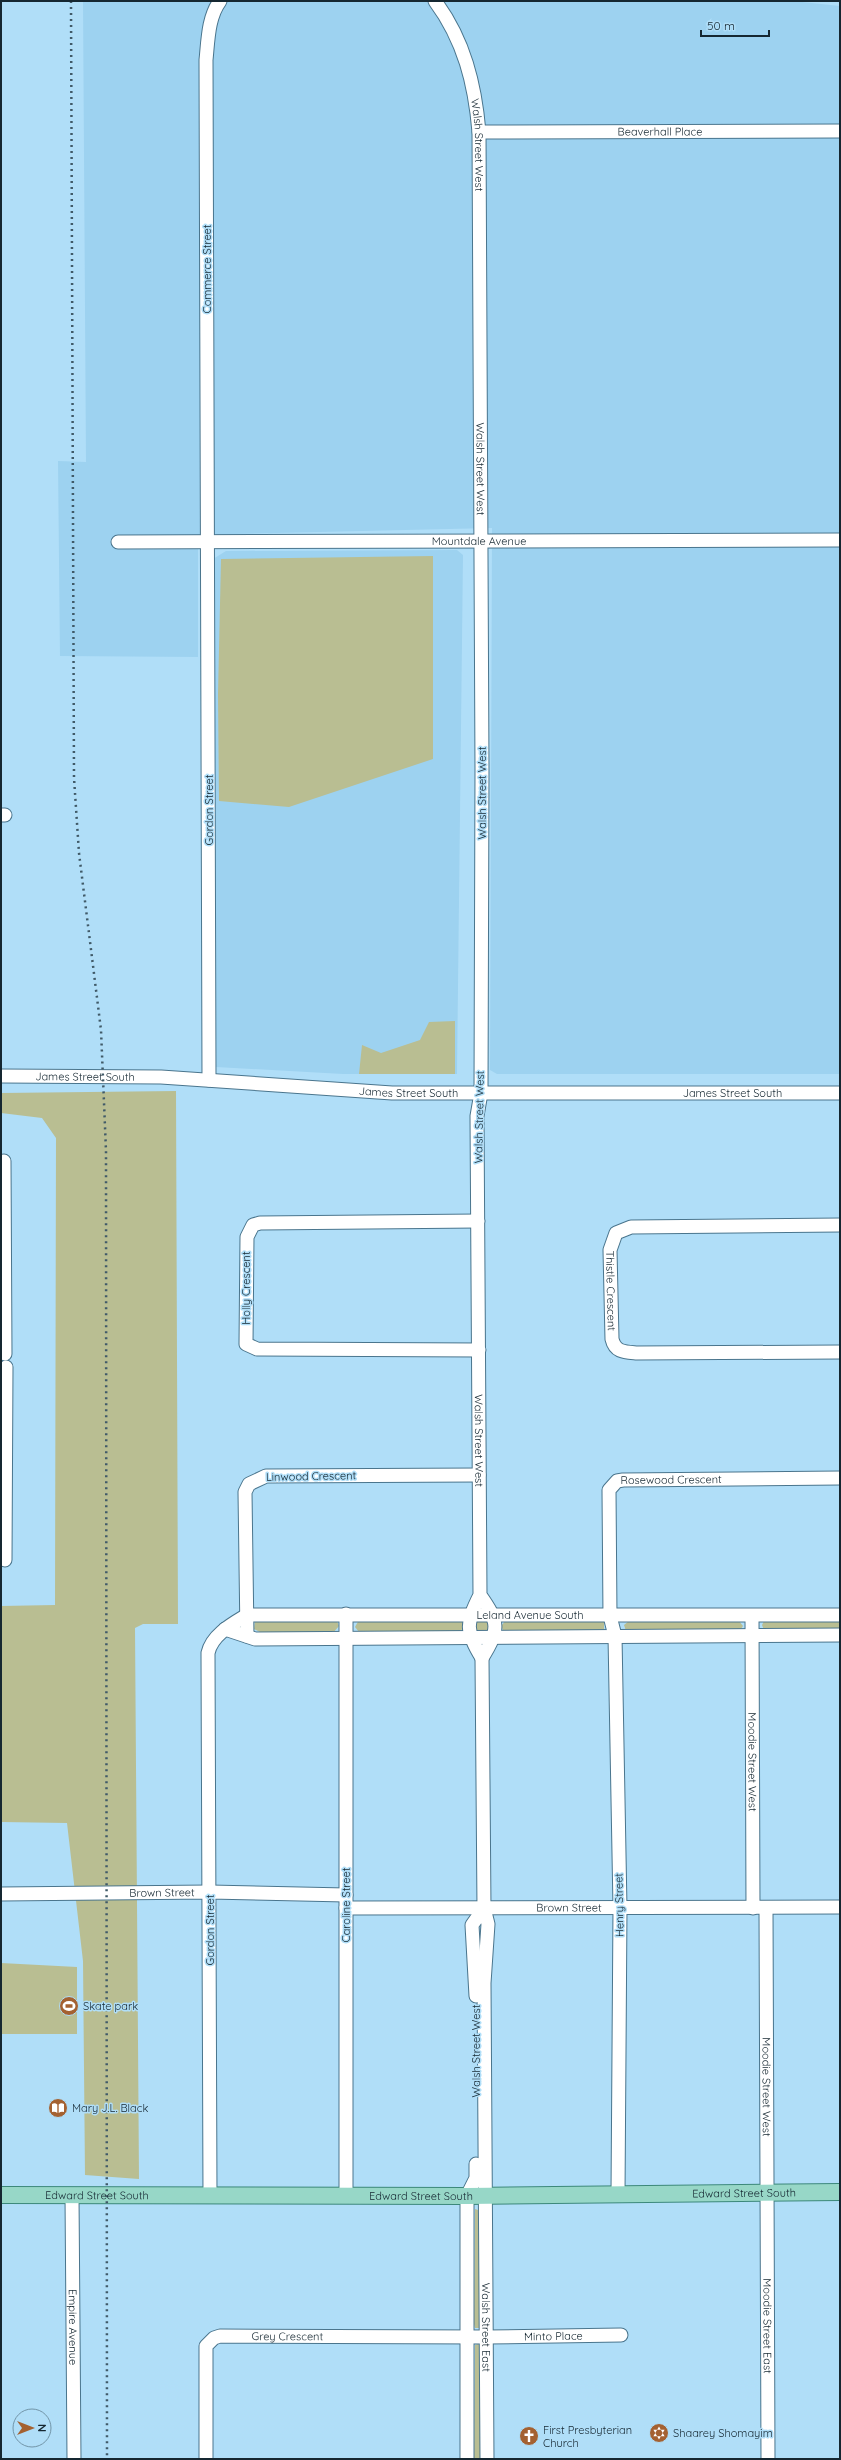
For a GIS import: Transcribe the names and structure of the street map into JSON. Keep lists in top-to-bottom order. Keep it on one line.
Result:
{"streets":{"main road":["Edward Street South"],"street":["Beaverhall Place","Walsh Street West","Commerce Street","Mountdale Avenue","Gordon Street","James Street South","Holly Crescent","Thistle Crescent","Linwood Crescent","Rosewood Crescent","Leland Avenue South","Moodie Street West","Brown Street","Caroline Street","Henry Street","Moodie Street East","Empire Avenue","Walsh Street East","Grey Crescent","Minto Place"]},"crossings":[["Beaverhall Place","Walsh Street West"],["Walsh Street West","Mountdale Avenue"],["Walsh Street West","James Street South"],["Walsh Street West","Holly Crescent"],["Walsh Street West","Linwood Crescent"],["Walsh Street West","Leland Avenue South"],["Walsh Street West","Brown Street"],["Walsh Street West","Edward Street South"],["Walsh Street West","Walsh Street East"],["Commerce Street","Mountdale Avenue"],["Commerce Street","Gordon Street"],["Mountdale Avenue","Gordon Street"],["Gordon Street","James Street South"],["Gordon Street","Leland Avenue South"],["Gordon Street","Brown Street"],["Gordon Street","Edward Street South"],["Linwood Crescent","Leland Avenue South"],["Rosewood Crescent","Leland Avenue South"],["Rosewood Crescent","Henry Street"],["Leland Avenue South","Moodie Street West"],["Leland Avenue South","Caroline Street"],["Leland Avenue South","Henry Street"],["Moodie Street West","Brown Street"],["Moodie Street West","Edward Street South"],["Moodie Street West","Moodie Street East"],["Brown Street","Caroline Street"],["Brown Street","Henry Street"],["Caroline Street","Edward Street South"],["Henry Street","Edward Street South"],["Edward Street South","Moodie Street East"],["Edward Street South","Empire Avenue"],["Edward Street South","Walsh Street East"],["Walsh Street East","Grey Crescent"],["Walsh Street East","Minto Place"],["Grey Crescent","Minto Place"]],"places":{"sports":["Skate park"],"library":["Mary J.L. Black"],"synagogue":["Shaarey Shomayim"],"church":["First Presbyterian Church"]},"scale_bar":"50 m","north":"right"}
